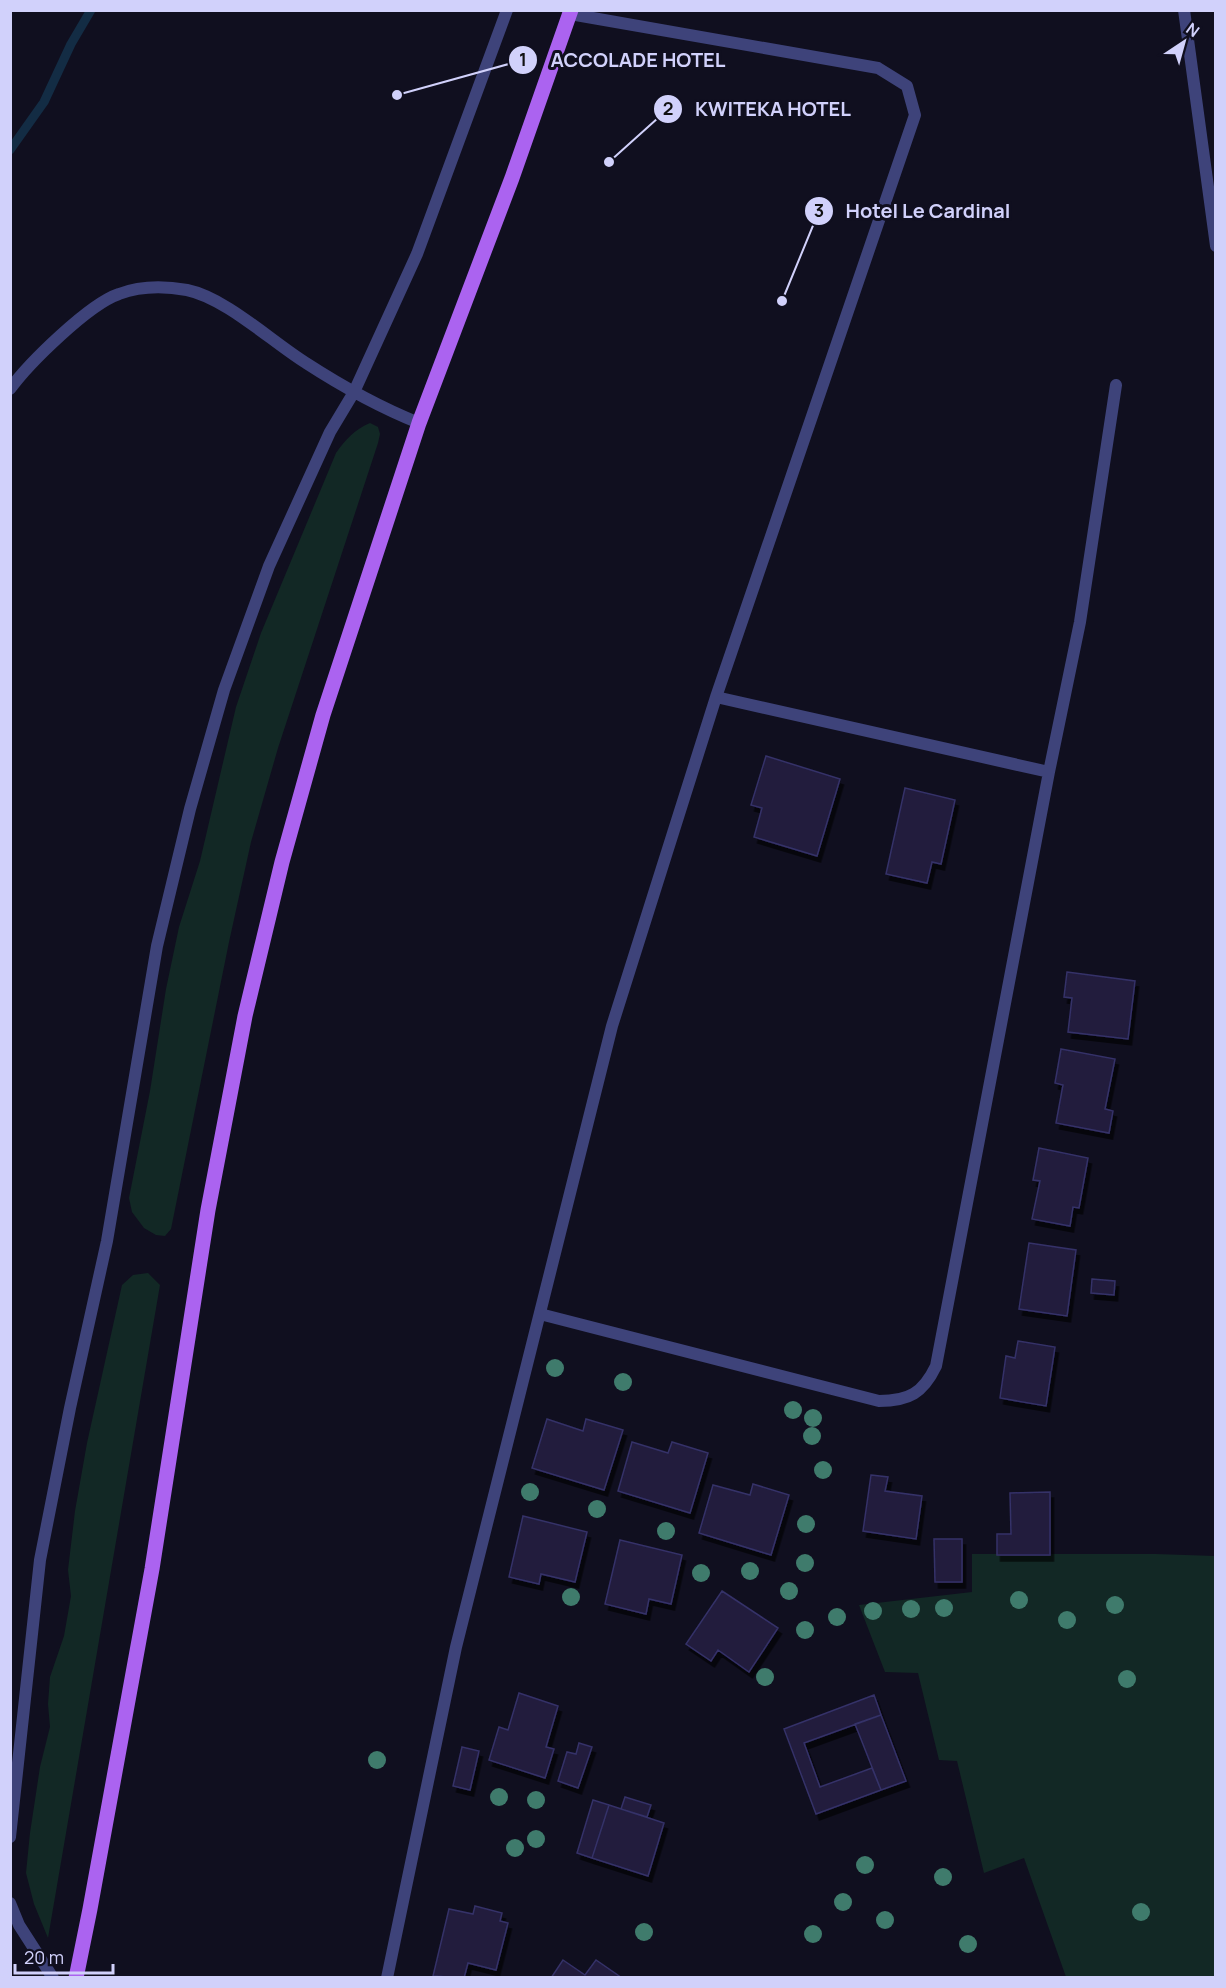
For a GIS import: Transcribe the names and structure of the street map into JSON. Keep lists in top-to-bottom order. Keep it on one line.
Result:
{"places":["ACCOLADE HOTEL","KWITEKA HOTEL","Hotel Le Cardinal"],"scale_bar":"20 m","north":"top right"}
